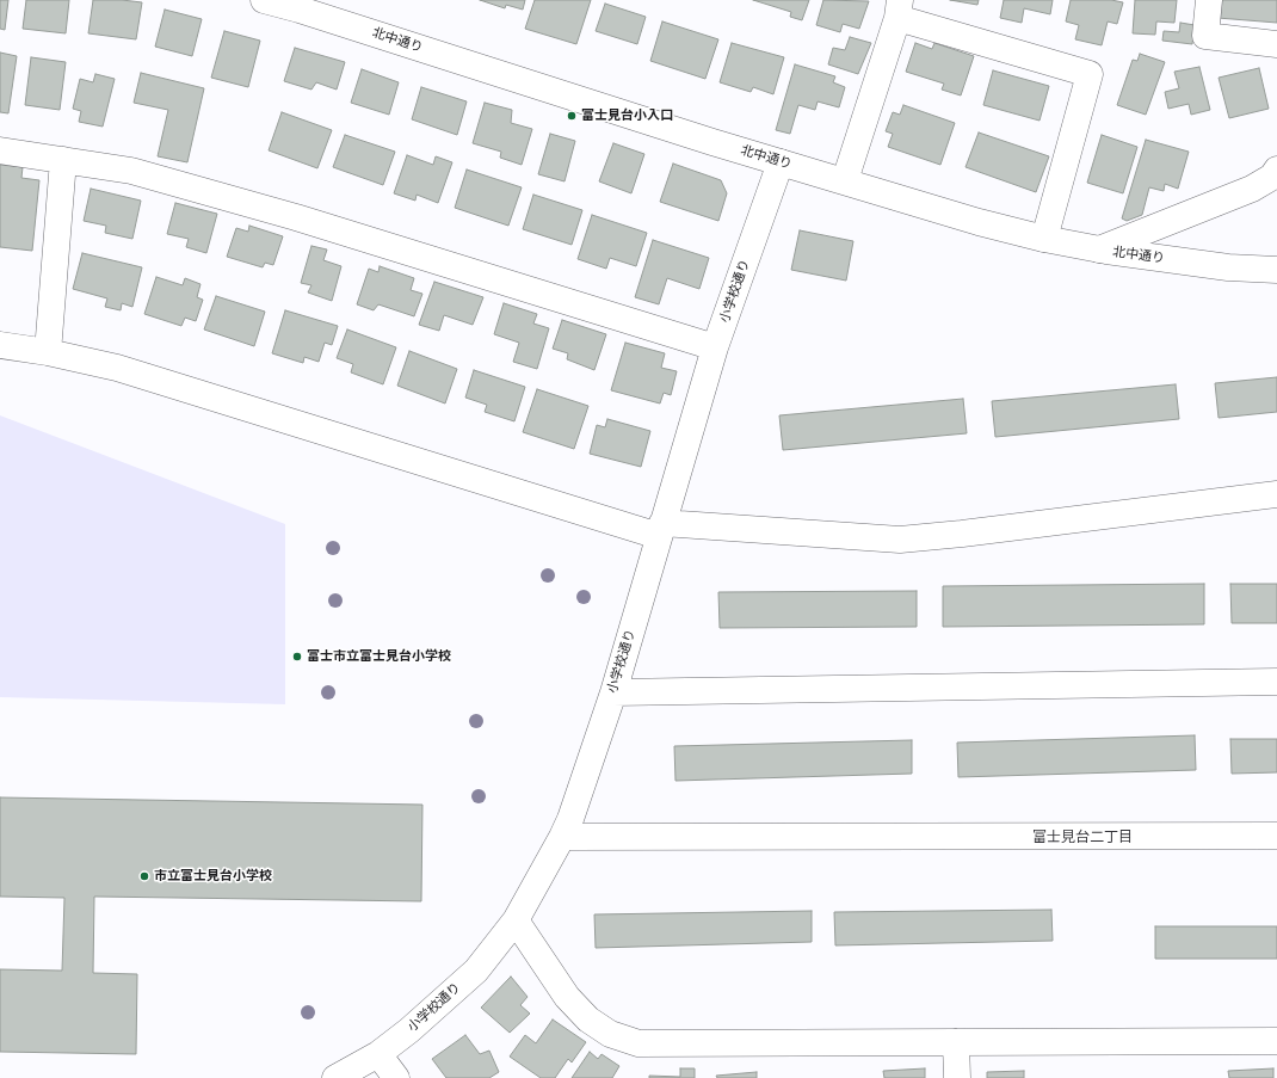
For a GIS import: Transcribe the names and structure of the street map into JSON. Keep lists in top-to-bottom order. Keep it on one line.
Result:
{"streets":{"street":["北中通り","小学校通り"]},"crossings":[["北中通り","小学校通り"]],"districts":["富士見台二丁目"],"places":["富士見台小入口","富士市立富士見台小学校","市立富士見台小学校"]}
